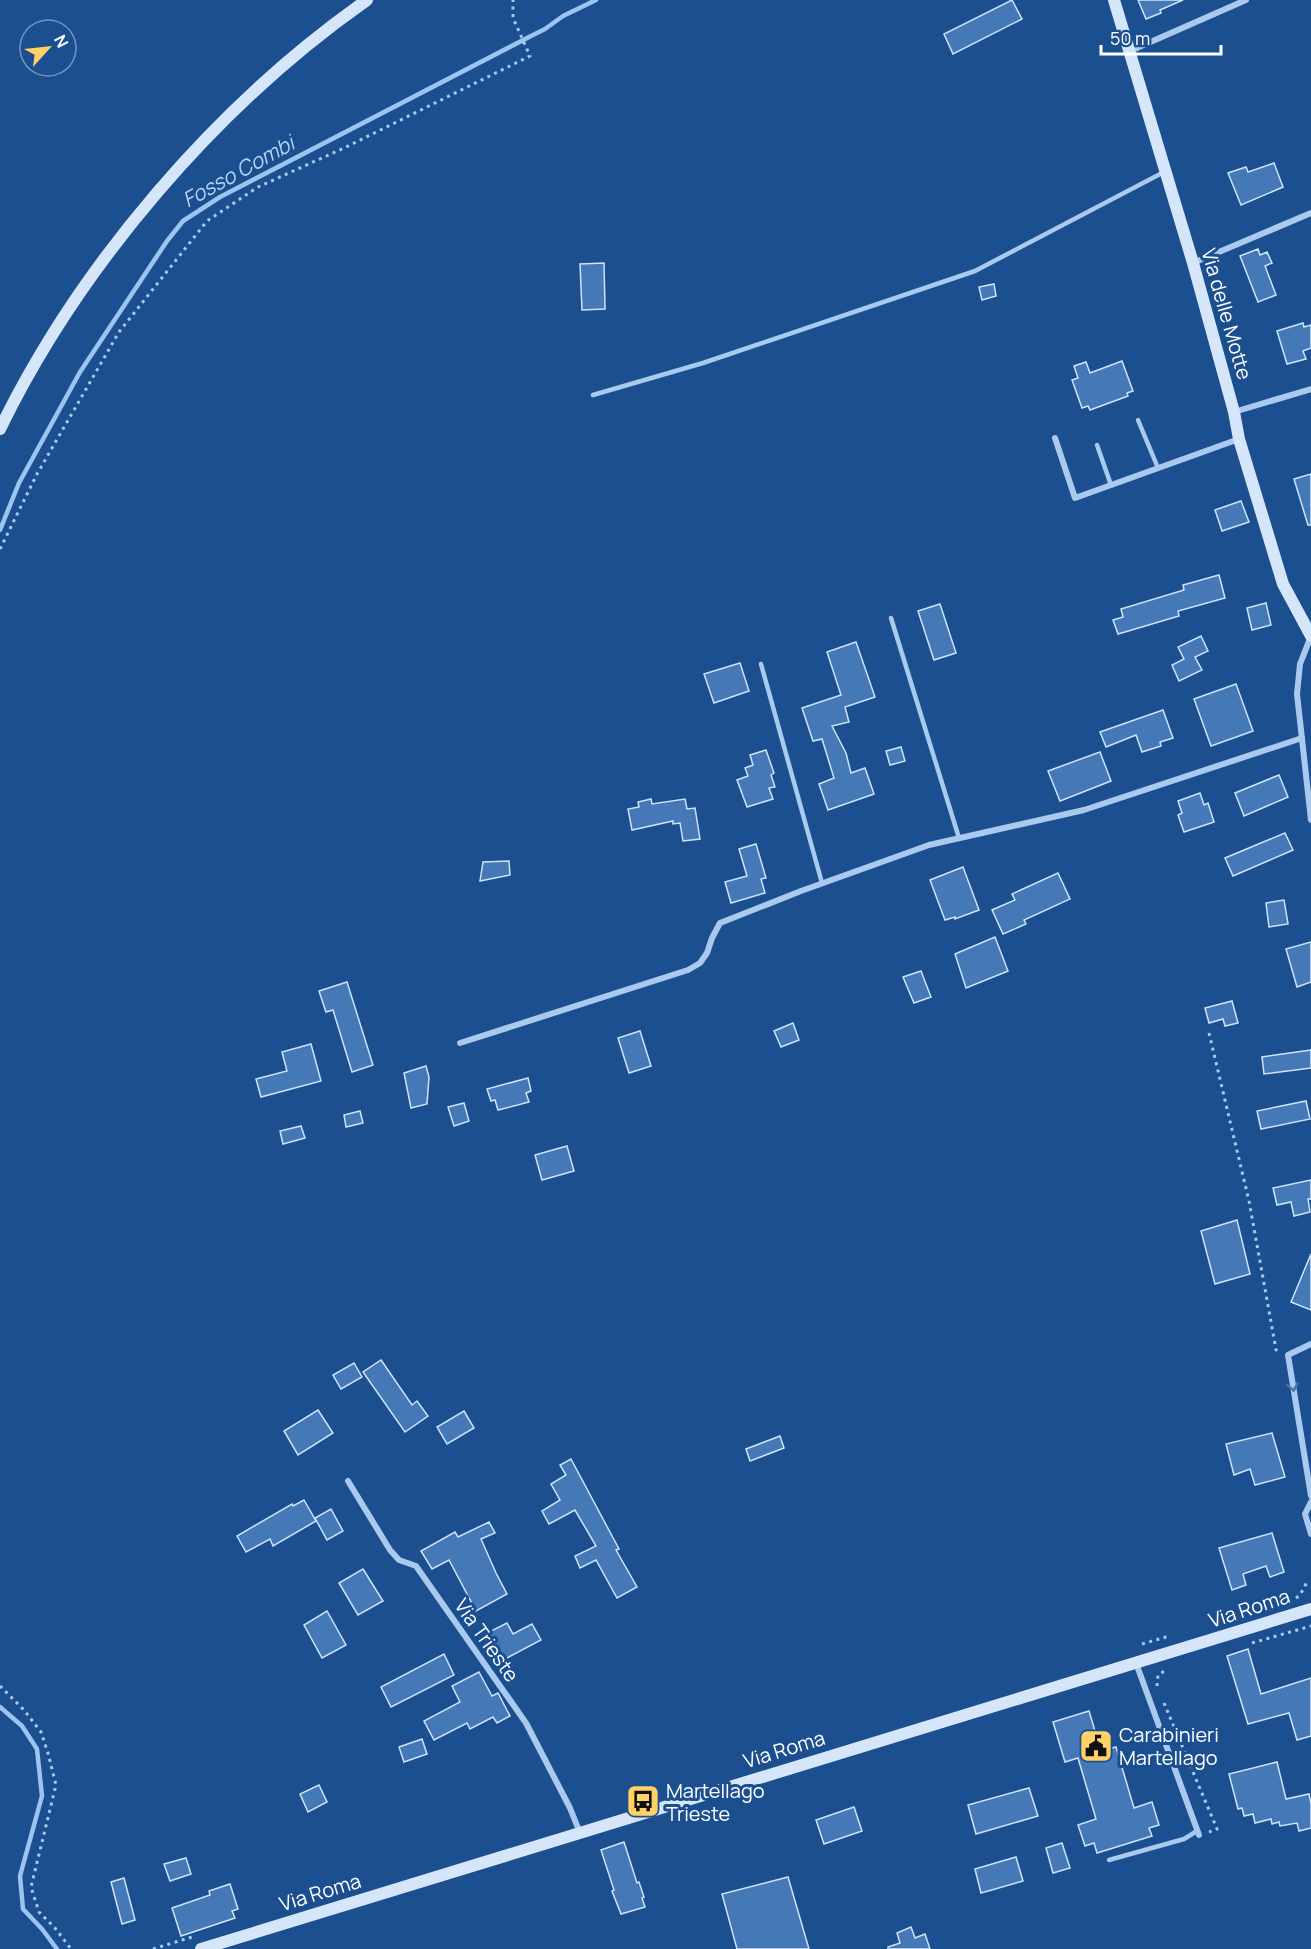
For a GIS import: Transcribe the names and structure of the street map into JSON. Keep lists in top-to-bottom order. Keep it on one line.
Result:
{"streets":{"main road":["Via delle Motte","Via Roma"],"street":["Via Trieste"]},"crossings":[["Via Roma","Via Trieste"]],"water":["Fosso Combi"],"places":{"public building":["Carabinieri Martellago"],"bus stop":["Martellago Trieste"]},"scale_bar":"50 m","north":"top right"}
